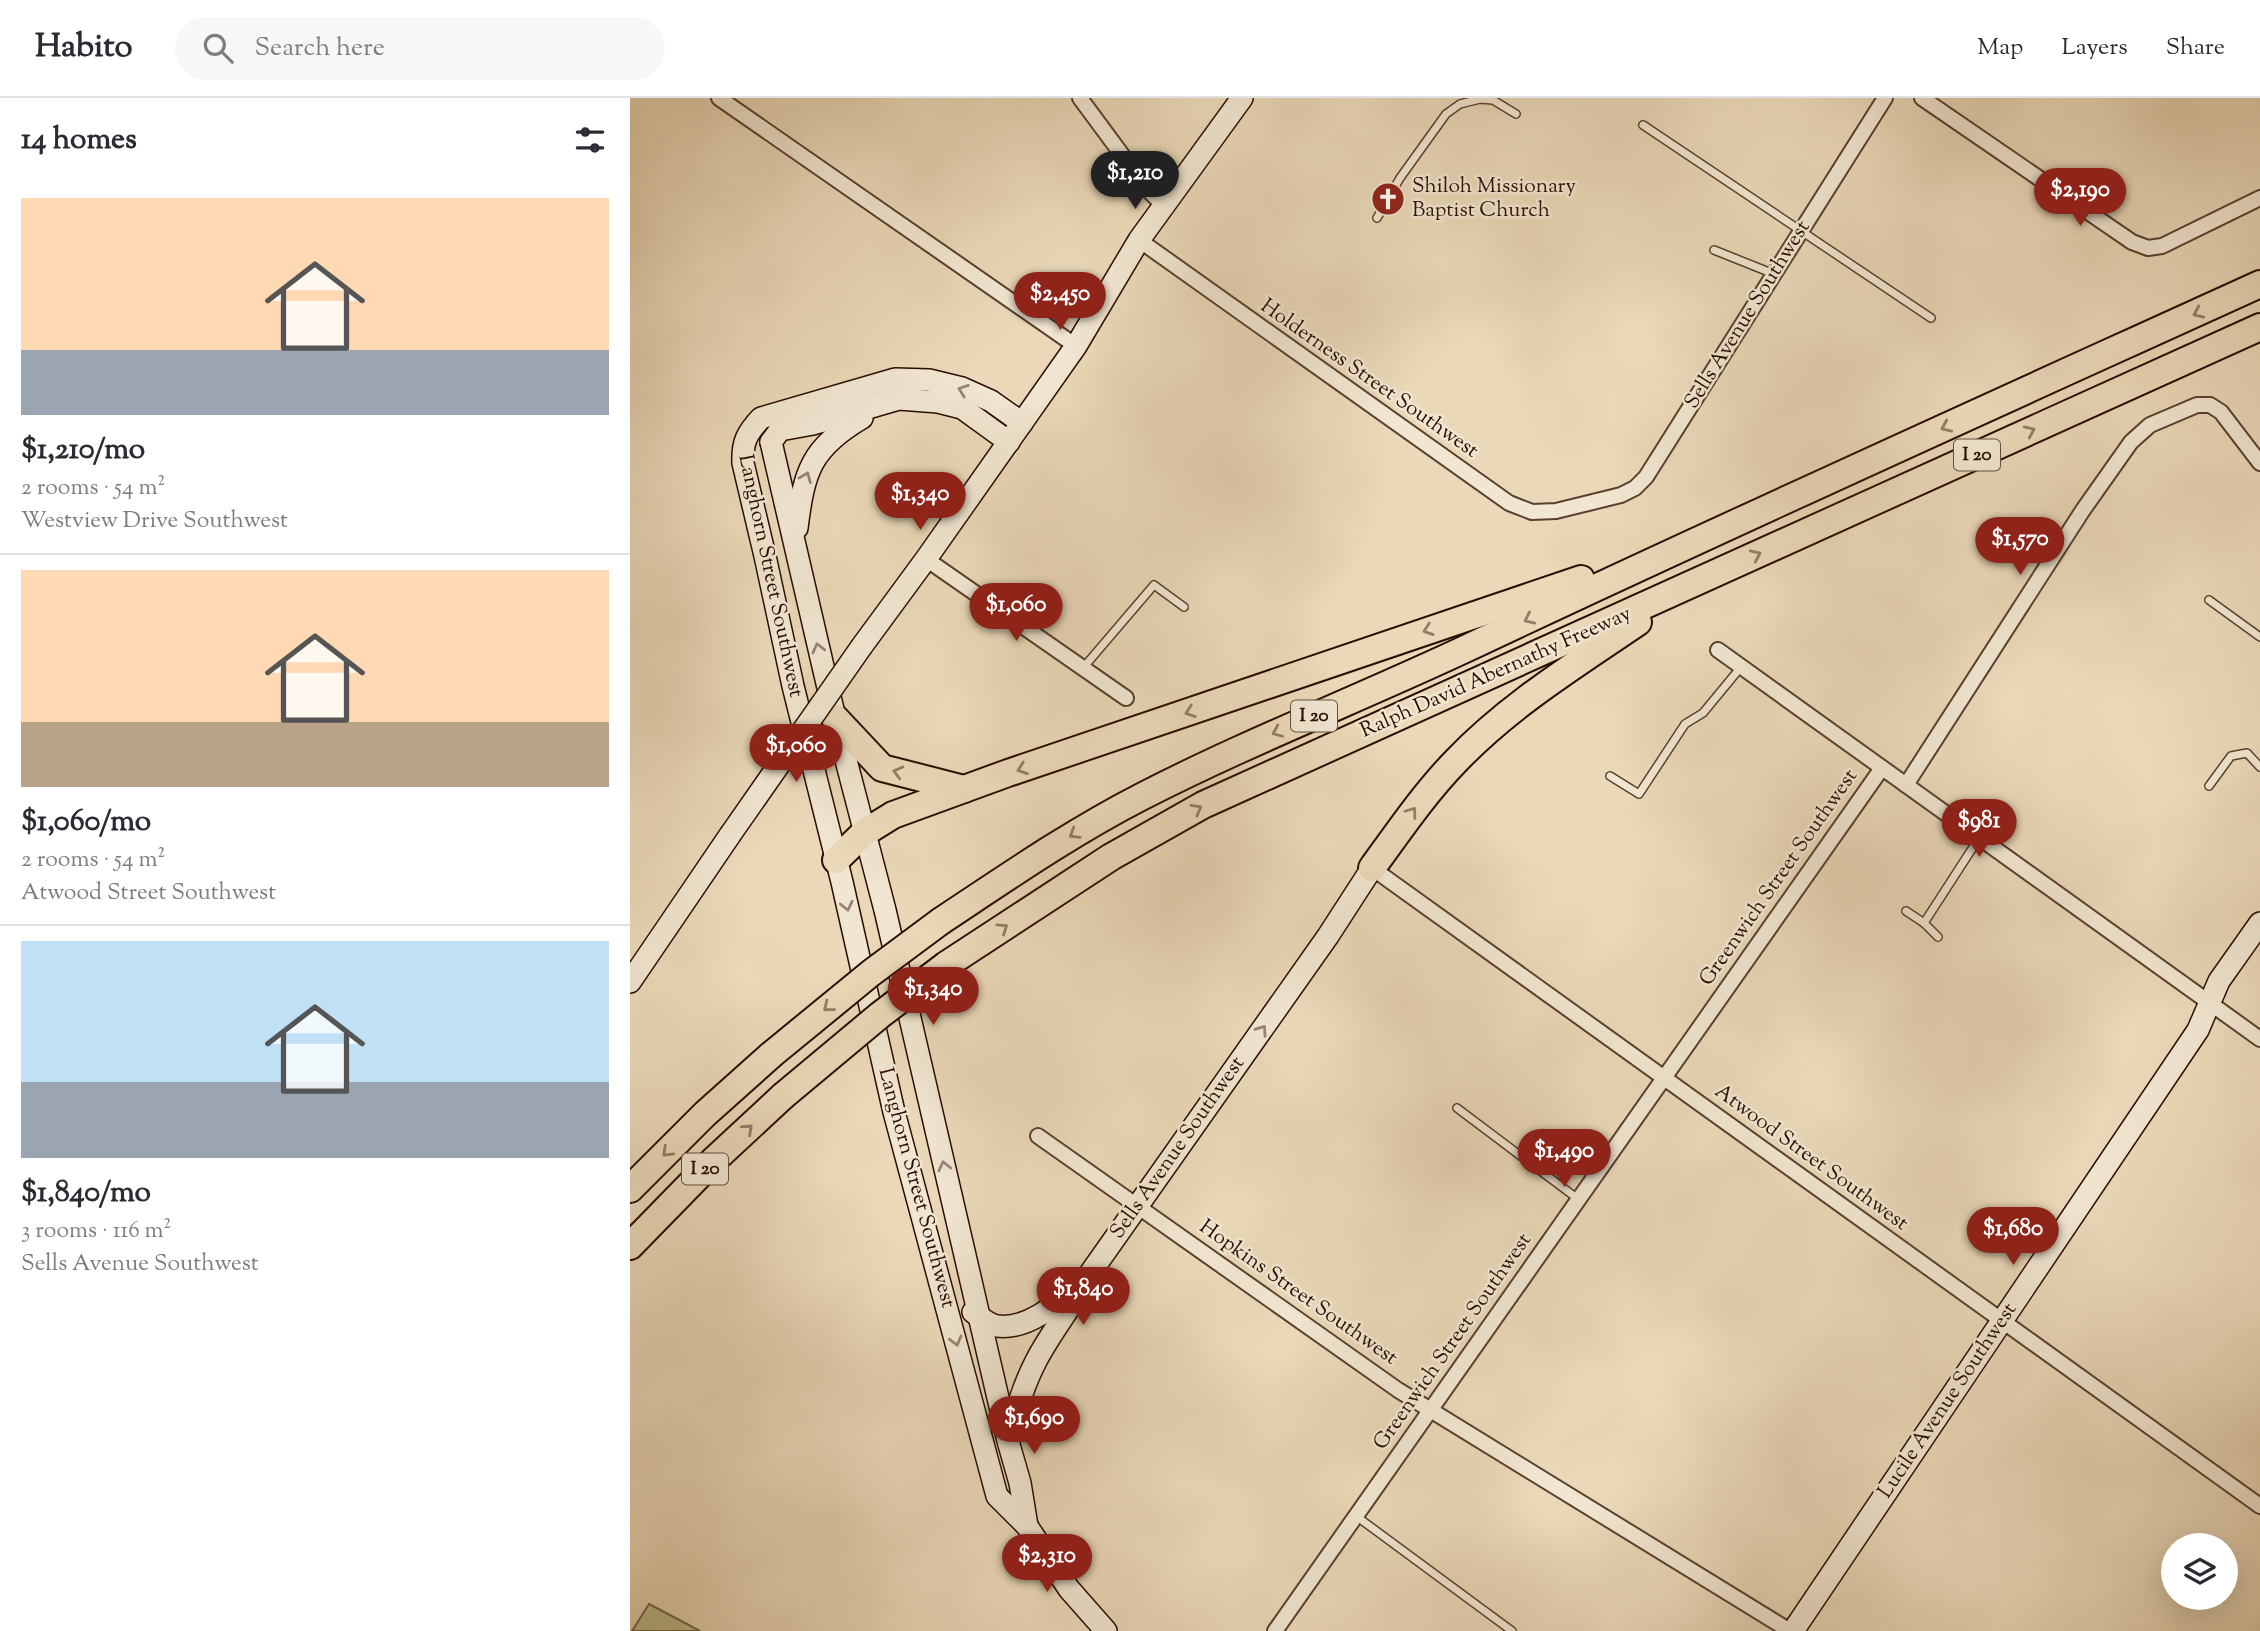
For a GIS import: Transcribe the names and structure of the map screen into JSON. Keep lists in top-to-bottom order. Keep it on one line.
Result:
{"streets":{"highway":["I 20","Ralph David Abernathy Freeway"],"street":["Sells Avenue Southwest","Holderness Street Southwest","Langhorn Street Southwest","Greenwich Street Southwest","Atwood Street Southwest","Hopkins Street Southwest","Lucile Avenue Southwest"]},"crossings":[["Sells Avenue Southwest","Holderness Street Southwest"],["Sells Avenue Southwest","Langhorn Street Southwest"],["Sells Avenue Southwest","Atwood Street Southwest"],["Sells Avenue Southwest","Hopkins Street Southwest"],["Greenwich Street Southwest","Atwood Street Southwest"],["Greenwich Street Southwest","Hopkins Street Southwest"],["Atwood Street Southwest","Lucile Avenue Southwest"],["Hopkins Street Southwest","Lucile Avenue Southwest"]],"places":{"church":["Shiloh Missionary Baptist Church"]},"page":{"header":"Habito","search":"Search here","nav":["Map","Layers","Share"],"heading":"14 homes","price":["$1,210","$2,190","$2,450","$1,340","$1,570","$1,060","$1,060","$981","$1,340","$1,490","$1,680","$1,840","$1,690","$2,310"],"list":[{"name":"$1,210/mo","note":"2 rooms · 54 m² · Westview Drive Southwest"},{"name":"$1,060/mo","note":"2 rooms · 54 m² · Atwood Street Southwest"},{"name":"$1,840/mo","note":"3 rooms · 116 m² · Sells Avenue Southwest"}]}}
